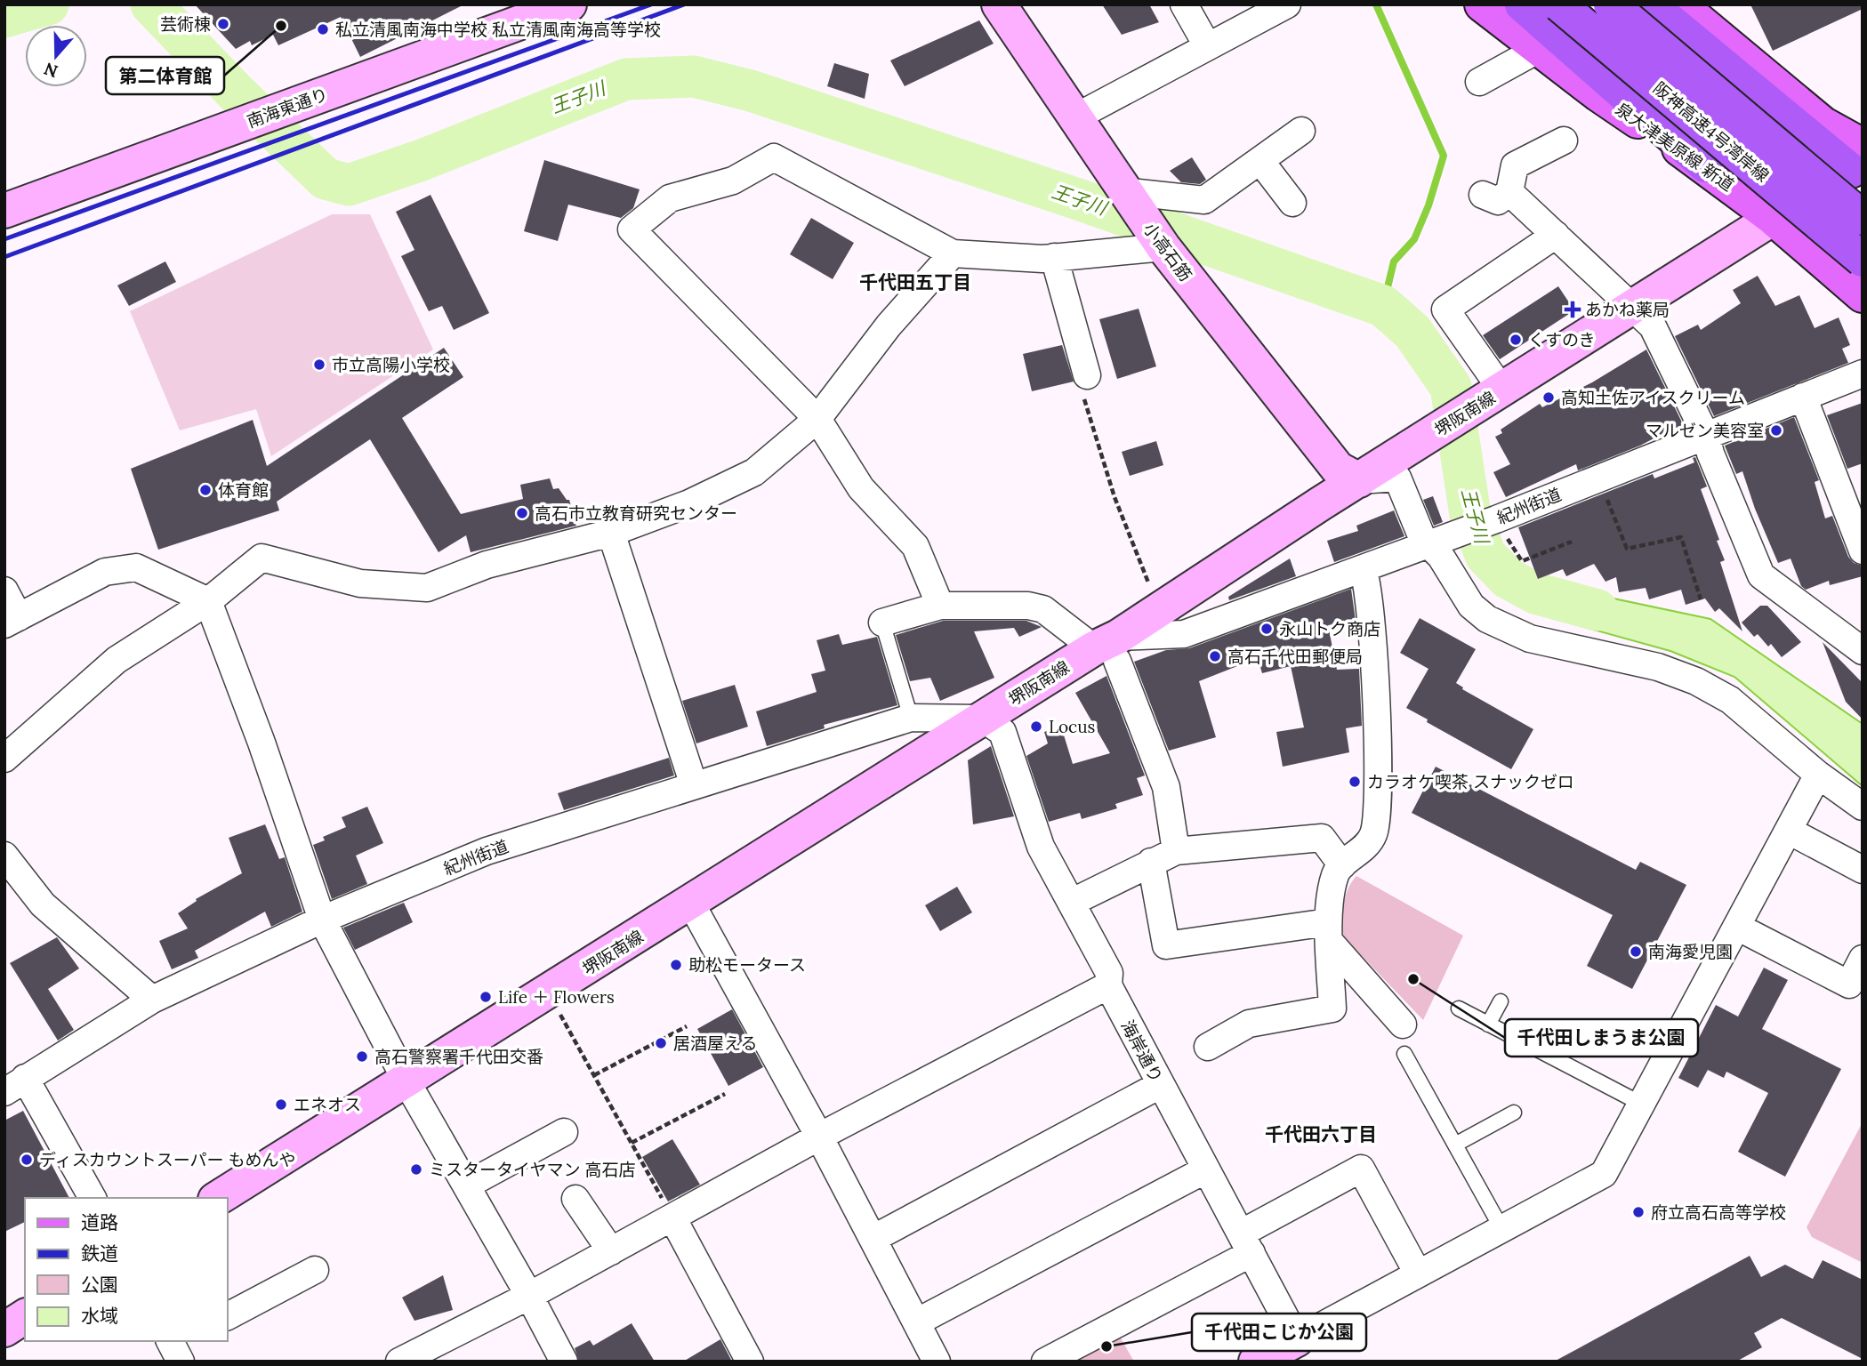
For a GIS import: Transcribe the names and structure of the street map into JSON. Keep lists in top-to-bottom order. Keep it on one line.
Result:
{"streets":{"highway":["阪神高速4号湾岸線"],"main road":["南海東通り","泉大津美原線 新道","小高石筋","堺阪南線"],"street":["紀州街道","海岸通り"]},"crossings":[["泉大津美原線 新道","堺阪南線"],["小高石筋","堺阪南線"],["堺阪南線","紀州街道"],["堺阪南線","海岸通り"],["紀州街道","海岸通り"]],"districts":["千代田五丁目","千代田六丁目"],"water":["王子川"],"places":{"other":["芸術棟","第二体育館","私立清風南海中学校 私立清風南海高等学校","くすのき","市立高陽小学校","高知土佐アイスクリーム","マルゼン美容室","体育館","高石市立教育研究センター","永山トク商店","高石千代田郵便局","Locus","カラオケ喫茶 スナックゼロ","南海愛児園","助松モータース","千代田しまうま公園","Life ＋ Flowers","居酒屋える","高石警察署千代田交番","エネオス","ディスカウントスーパー もめんや","ミスタータイヤマン 高石店","府立高石高等学校","千代田こじか公園"],"health":["あかね薬局"]},"legend":["道路","鉄道","公園","水域"],"north":"bottom"}
